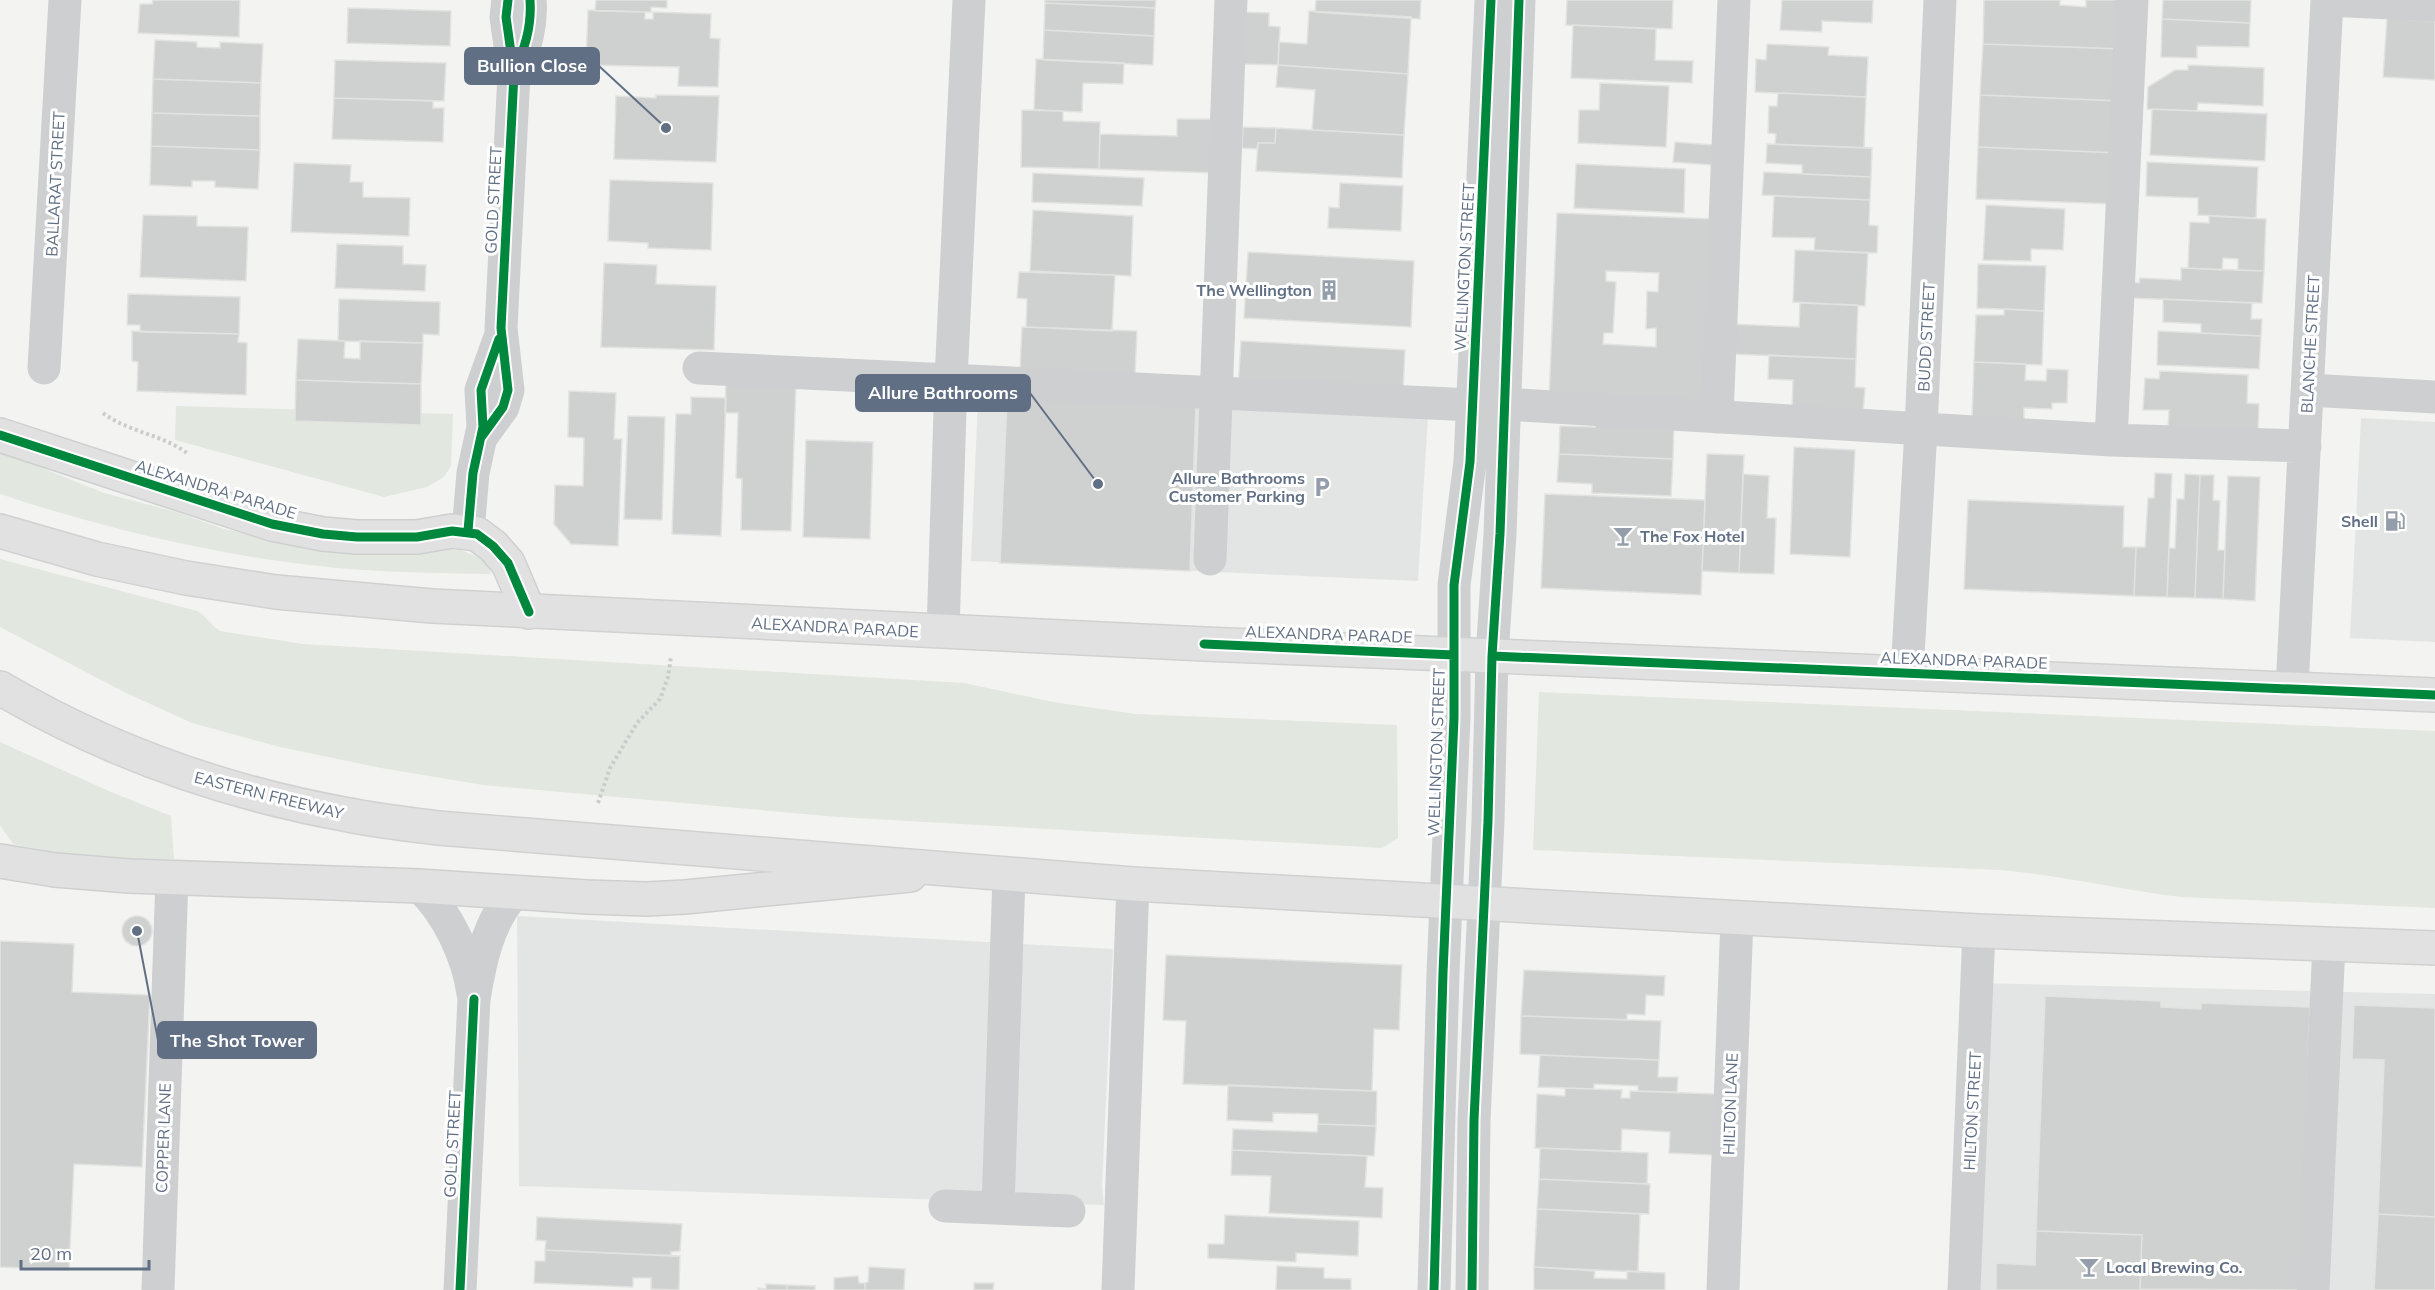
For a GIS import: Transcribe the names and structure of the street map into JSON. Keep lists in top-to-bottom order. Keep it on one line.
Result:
{"streets":{"main road":["ALEXANDRA PARADE","EASTERN FREEWAY"],"street":["BALLARAT STREET","GOLD STREET","WELLINGTON STREET","BUDD STREET","BLANCHE STREET","HILTON LANE","HILTON STREET","COPPER LANE"]},"crossings":[["GOLD STREET","ALEXANDRA PARADE"],["WELLINGTON STREET","ALEXANDRA PARADE"],["BUDD STREET","ALEXANDRA PARADE"],["BLANCHE STREET","ALEXANDRA PARADE"]],"places":{"other":["Bullion Close","Allure Bathrooms","The Shot Tower"],"building":["The Wellington"],"parking":["Allure Bathrooms Customer Parking"],"fuel station":["Shell"],"bar":["The Fox Hotel","Local Brewing Co."]},"scale_bar":"20 m"}
